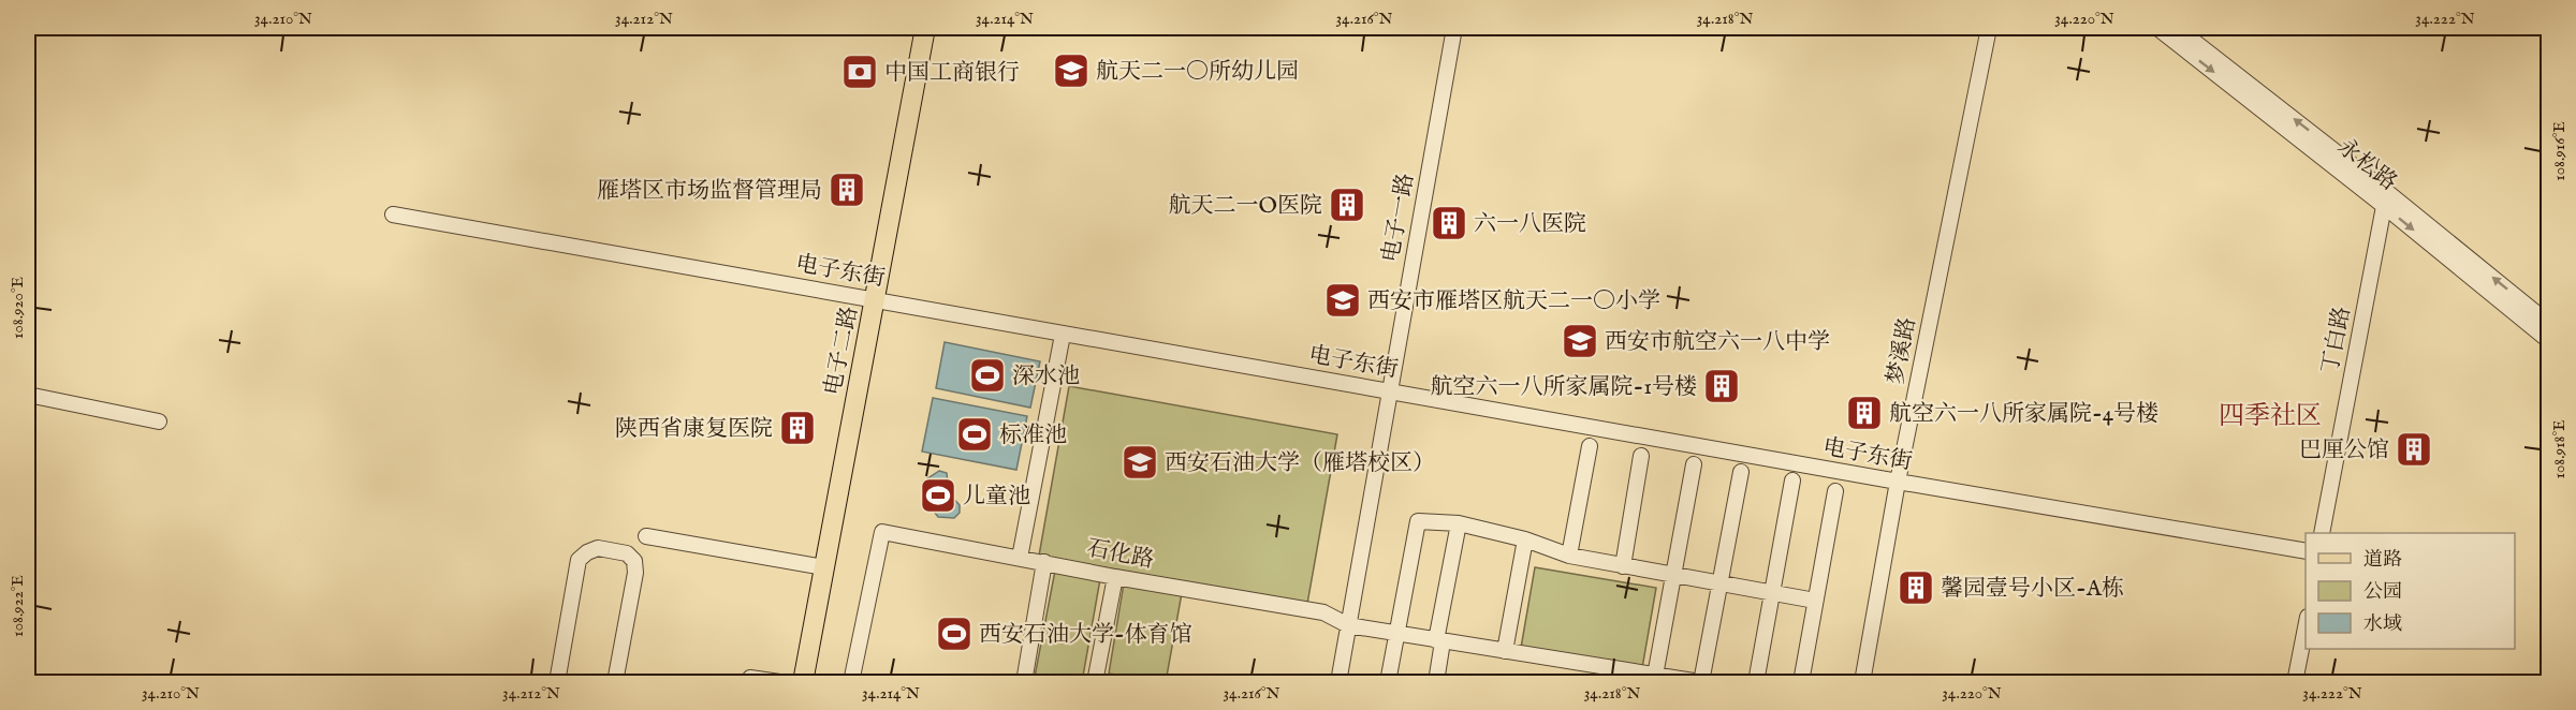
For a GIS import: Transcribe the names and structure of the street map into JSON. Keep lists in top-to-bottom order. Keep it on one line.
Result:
{"streets":{"main road":["电子二路"],"street":["永松路","电子一路","电子东街","丁白路","梦溪路","石化路"]},"crossings":[["永松路","丁白路"],["电子一路","电子东街"],["电子一路","石化路"],["电子东街","电子二路"],["电子东街","梦溪路"]],"districts":["四季社区"],"places":{"school or university":["航天二一〇所幼儿园","西安市雁塔区航天二一〇小学","西安市航空六一八中学","西安石油大学（雁塔校区）"],"bank":["中国工商银行"],"building":["雁塔区市场监督管理局","航天二一O医院","六一八医院","航空六一八所家属院-1号楼","航空六一八所家属院-4号楼","陕西省康复医院","巴厘公馆","馨园壹号小区-A栋"],"sports":["深水池","标准池","儿童池","西安石油大学-体育馆"]},"legend":["道路","公园","水域"],"coordinates":["34.210°N","34.212°N","34.214°N","34.216°N","34.218°N","34.220°N","34.222°N","108.916°E","108.920°E","108.918°E","108.922°E"]}
